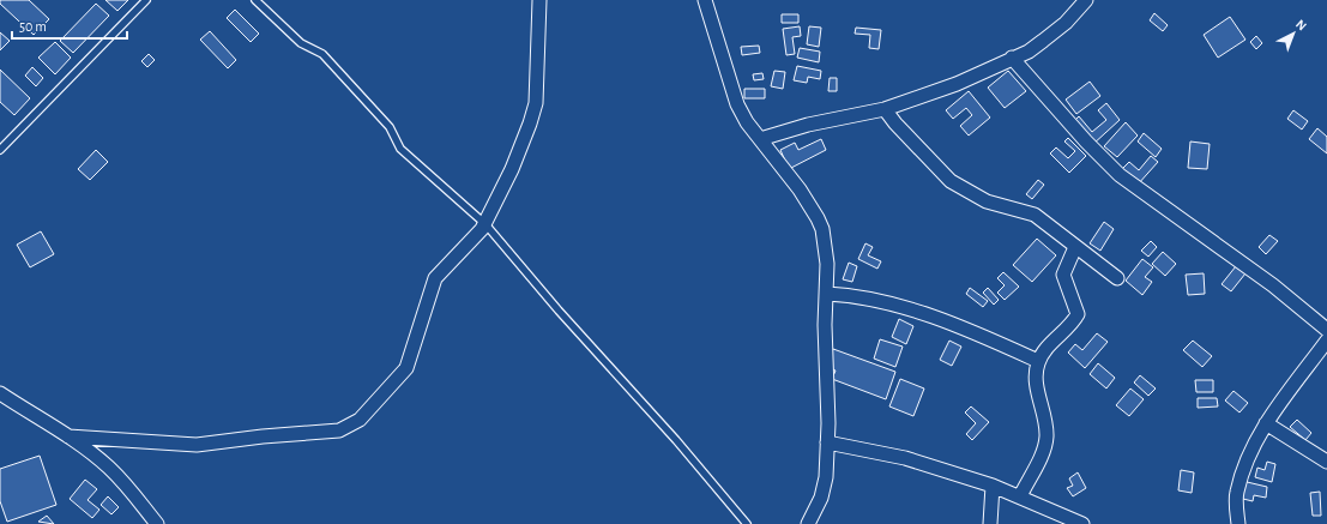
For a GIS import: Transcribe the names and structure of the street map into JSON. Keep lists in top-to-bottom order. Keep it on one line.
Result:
{"scale_bar":"50 m","north":"top right"}
